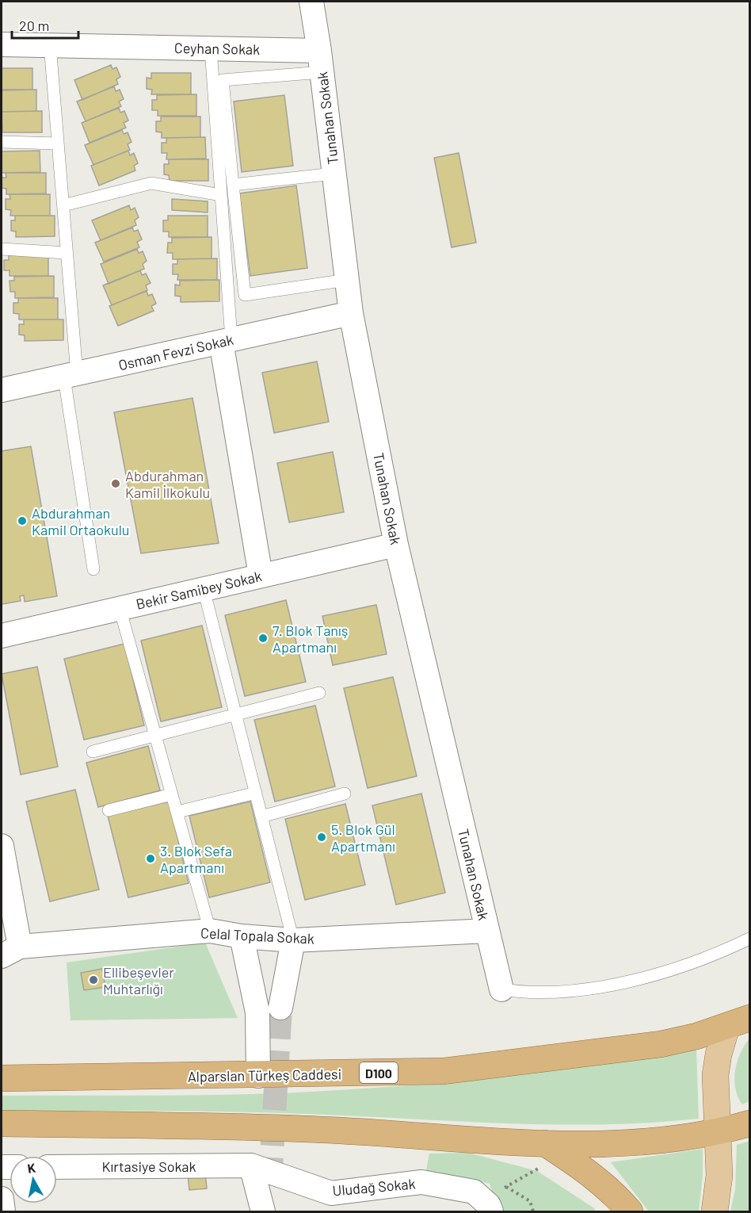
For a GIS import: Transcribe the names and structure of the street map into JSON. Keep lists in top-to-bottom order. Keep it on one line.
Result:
{"streets":{"highway":["D100","Alparslan Türkeş Caddesi"],"street":["Ceyhan Sokak","Tunahan Sokak","Osman Fevzi Sokak","Bekir Samibey Sokak","Celal Topala Sokak","Kırtasiye Sokak","Uludağ Sokak"]},"crossings":[["Ceyhan Sokak","Tunahan Sokak"],["Tunahan Sokak","Osman Fevzi Sokak"],["Tunahan Sokak","Bekir Samibey Sokak"],["Tunahan Sokak","Celal Topala Sokak"],["Kırtasiye Sokak","Uludağ Sokak"]],"places":["Abdurahman Kamil İlkokulu","Abdurahman Kamil Ortaokulu","7. Blok Tanış Apartmanı","5. Blok Gül Apartmanı","3. Blok Sefa Apartmanı","Ellibeşevler Muhtarlığı"],"scale_bar":"20 m","north":"top"}
